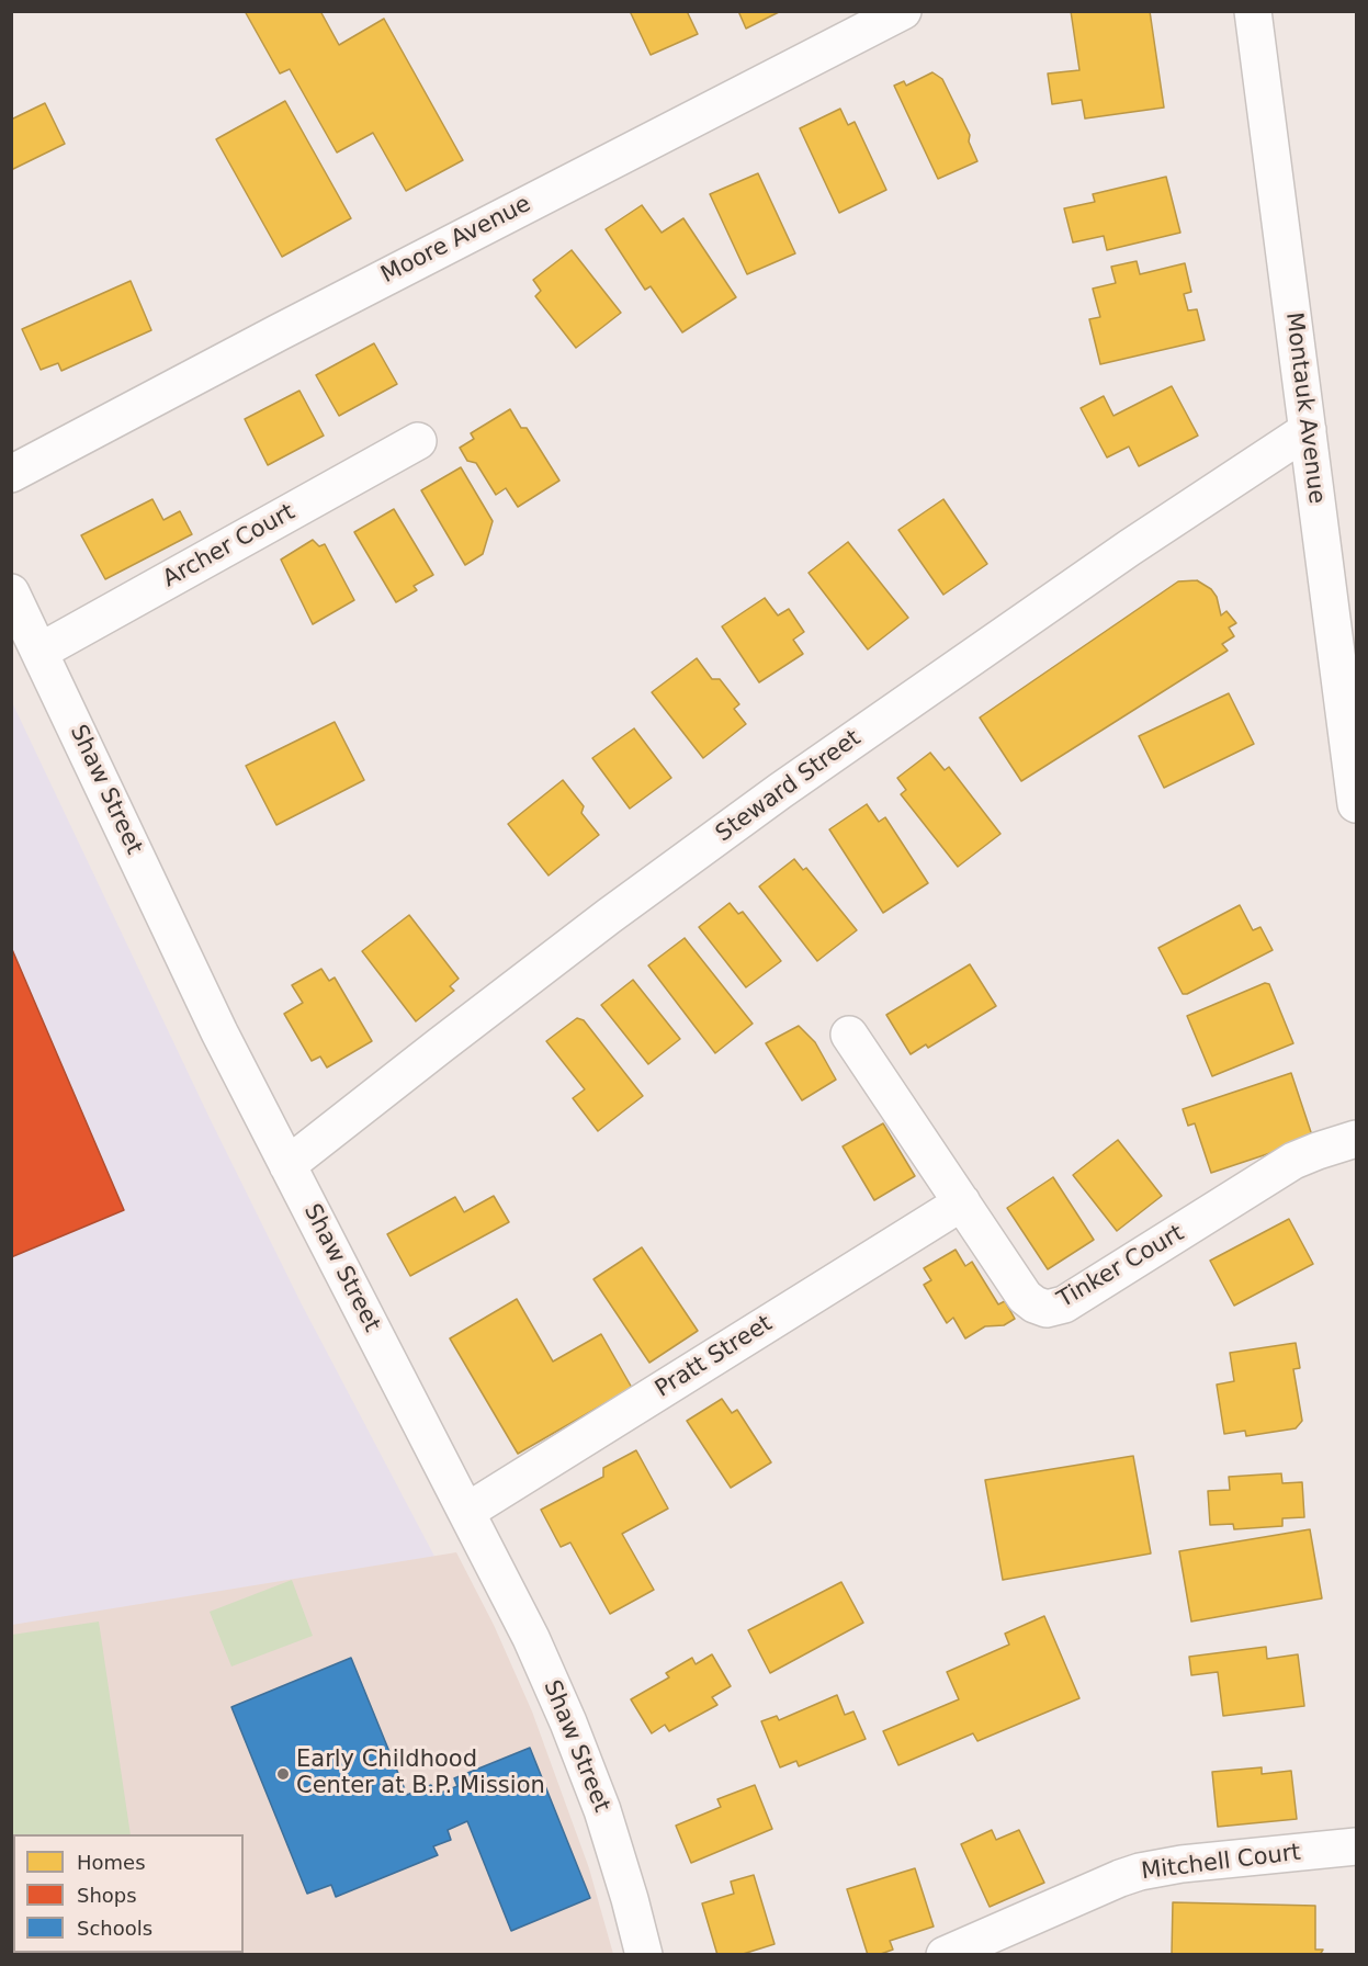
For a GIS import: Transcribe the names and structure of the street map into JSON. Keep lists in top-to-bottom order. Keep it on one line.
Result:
{"streets":{"street":["Moore Avenue","Montauk Avenue","Archer Court","Steward Street","Shaw Street","Tinker Court","Pratt Street","Mitchell Court"]},"crossings":[["Montauk Avenue","Steward Street"],["Archer Court","Shaw Street"],["Steward Street","Shaw Street"],["Shaw Street","Pratt Street"],["Tinker Court","Pratt Street"]],"places":["Early Childhood Center at B.P. Mission"],"legend":["Homes","Shops","Schools"]}
